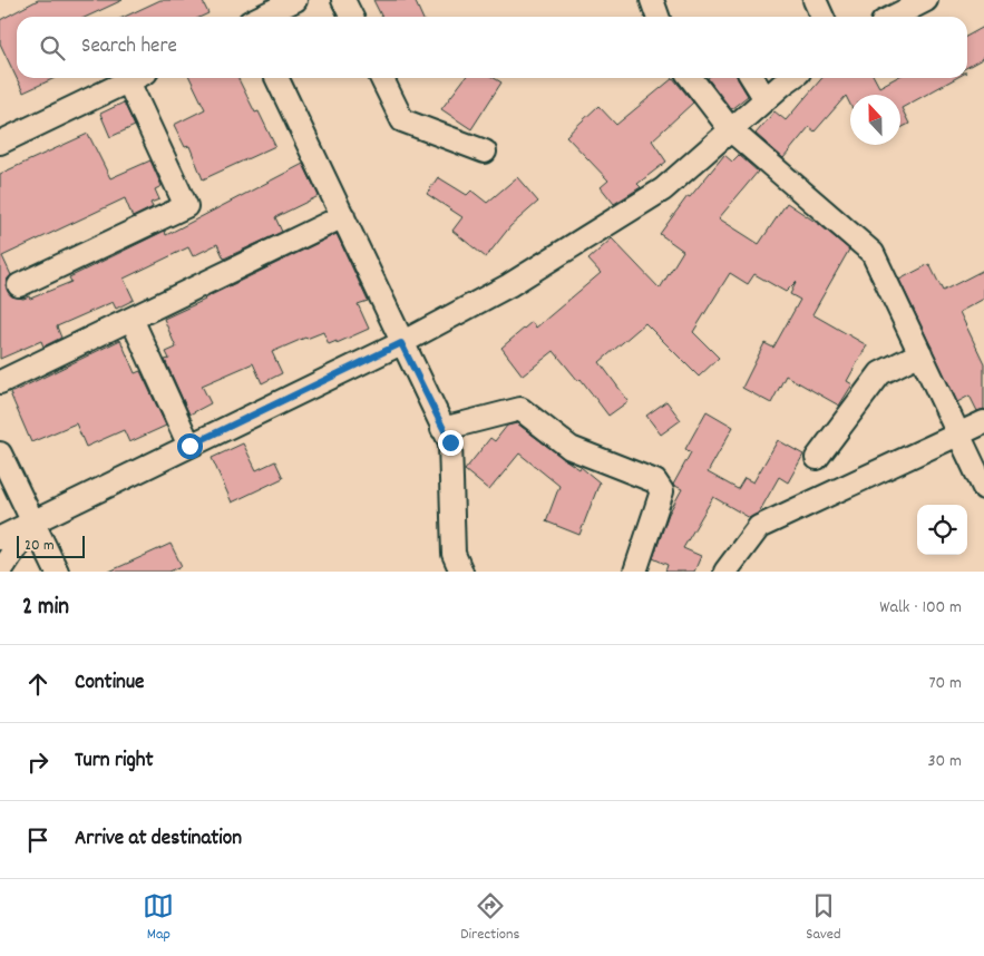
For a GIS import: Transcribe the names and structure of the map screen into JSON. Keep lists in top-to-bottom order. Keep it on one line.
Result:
{"scale_bar":"20 m","north":"top","page":{"search":"Search here","scale":"20 m","heading":["2 min","Walk · 100 m"],"list":[["Continue","70 m"],["Turn right","30 m"],"Arrive at destination"],"nav":["Map","Directions","Saved"]}}
